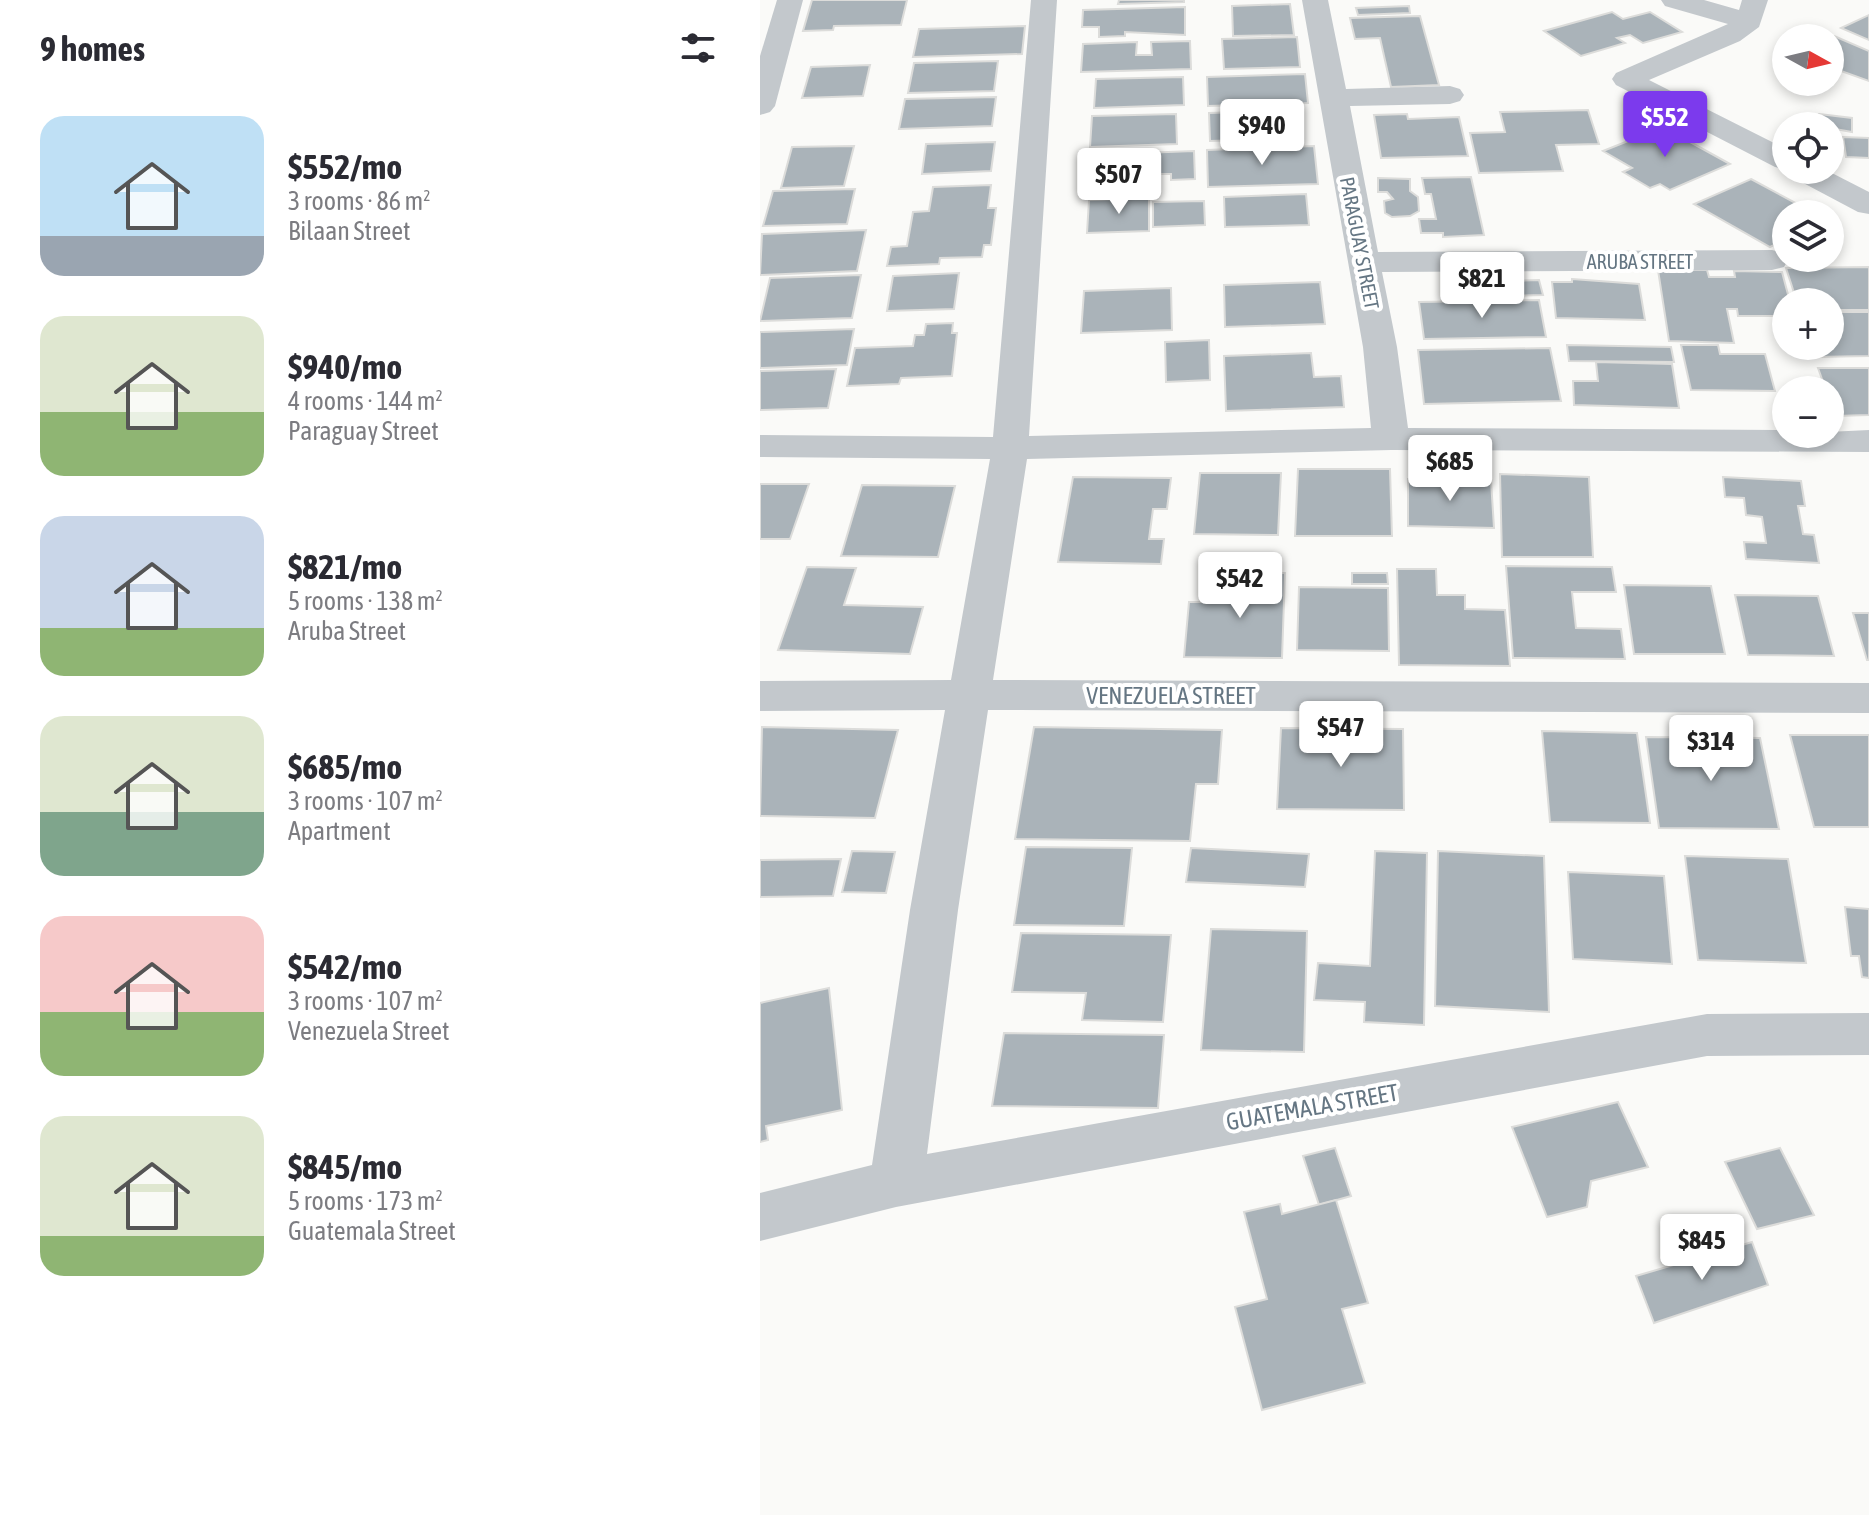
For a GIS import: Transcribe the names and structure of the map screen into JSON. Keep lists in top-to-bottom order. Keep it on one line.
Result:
{"streets":{"street":["PARAGUAY STREET","ARUBA STREET","VENEZUELA STREET","GUATEMALA STREET"]},"crossings":[["PARAGUAY STREET","ARUBA STREET"]],"north":"right","page":{"heading":"9 homes","map_buttons":["+","−"],"price":["$552","$940","$507","$821","$685","$542","$547","$314","$845"],"list":[{"name":"$552/mo","note":"3 rooms · 86 m² · Bilaan Street"},{"name":"$940/mo","note":"4 rooms · 144 m² · Paraguay Street"},{"name":"$821/mo","note":"5 rooms · 138 m² · Aruba Street"},{"name":"$685/mo","note":"3 rooms · 107 m² · Apartment"},{"name":"$542/mo","note":"3 rooms · 107 m² · Venezuela Street"},{"name":"$845/mo","note":"5 rooms · 173 m² · Guatemala Street"}]}}
